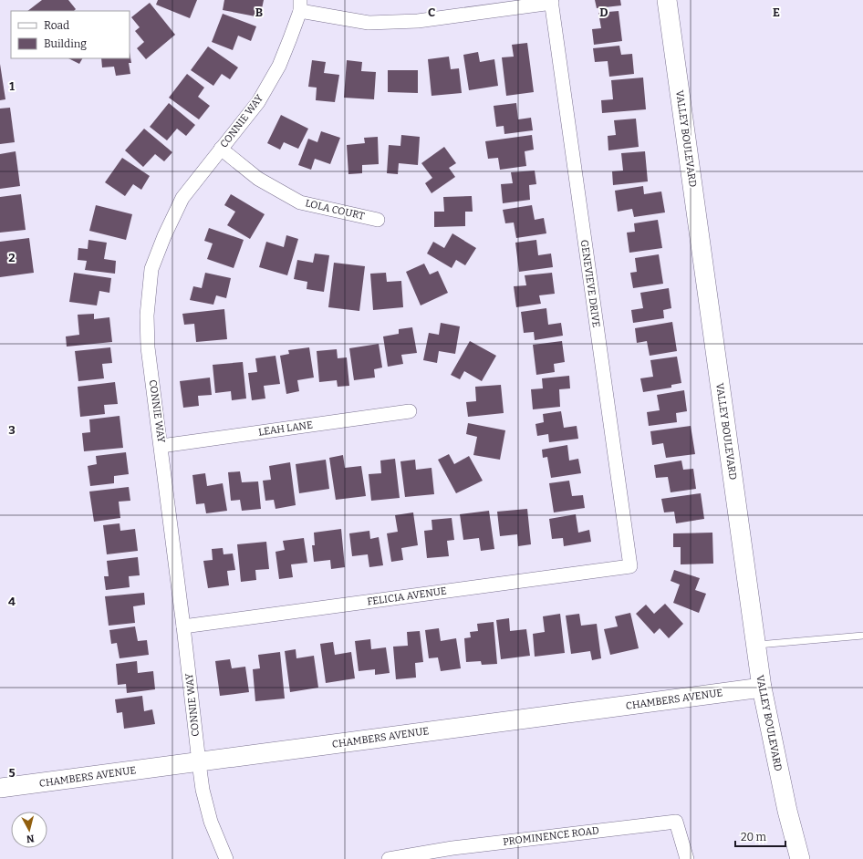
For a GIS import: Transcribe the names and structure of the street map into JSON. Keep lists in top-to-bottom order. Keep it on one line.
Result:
{"streets":{"street":["CONNIE WAY","VALLEY BOULEVARD","LOLA COURT","GENEVIEVE DRIVE","LEAH LANE","FELICIA AVENUE","CHAMBERS AVENUE","PROMINENCE ROAD"]},"crossings":[["CONNIE WAY","LOLA COURT"],["CONNIE WAY","LEAH LANE"],["CONNIE WAY","FELICIA AVENUE"],["CONNIE WAY","CHAMBERS AVENUE"],["VALLEY BOULEVARD","CHAMBERS AVENUE"],["GENEVIEVE DRIVE","FELICIA AVENUE"]],"legend":["Road","Building"],"scale_bar":"20 m","north":"bottom","grid":{"columns":["B","C","D","E"],"rows":["1","2","3","4","5"]}}
